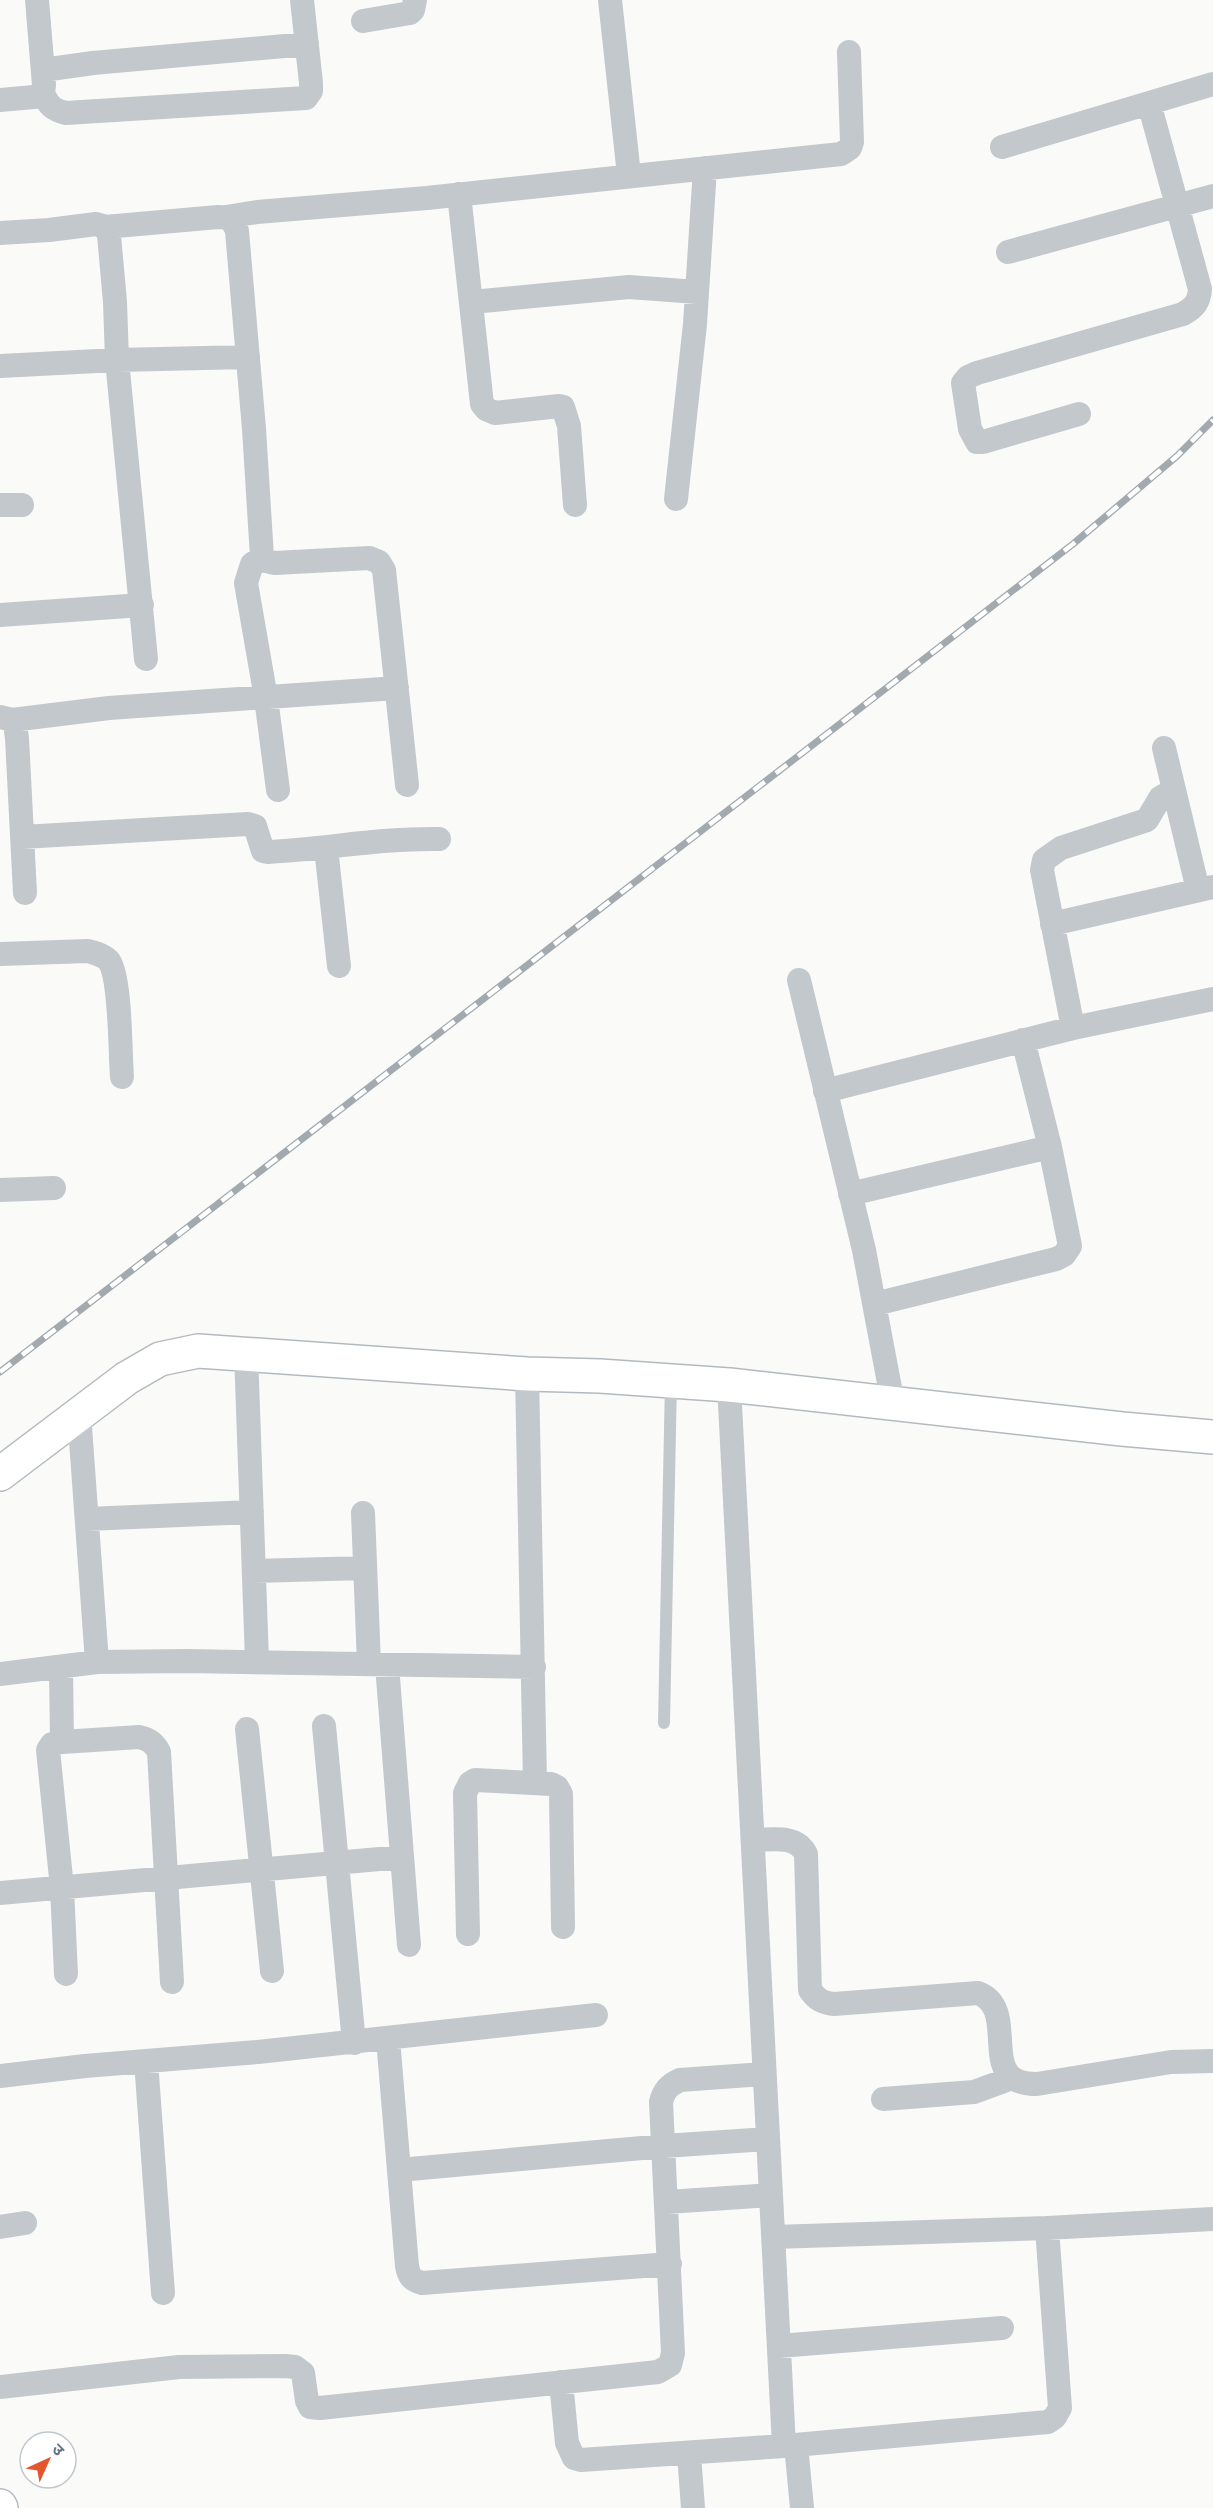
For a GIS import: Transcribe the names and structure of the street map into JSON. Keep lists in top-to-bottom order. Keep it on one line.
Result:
{"north":"top right"}
